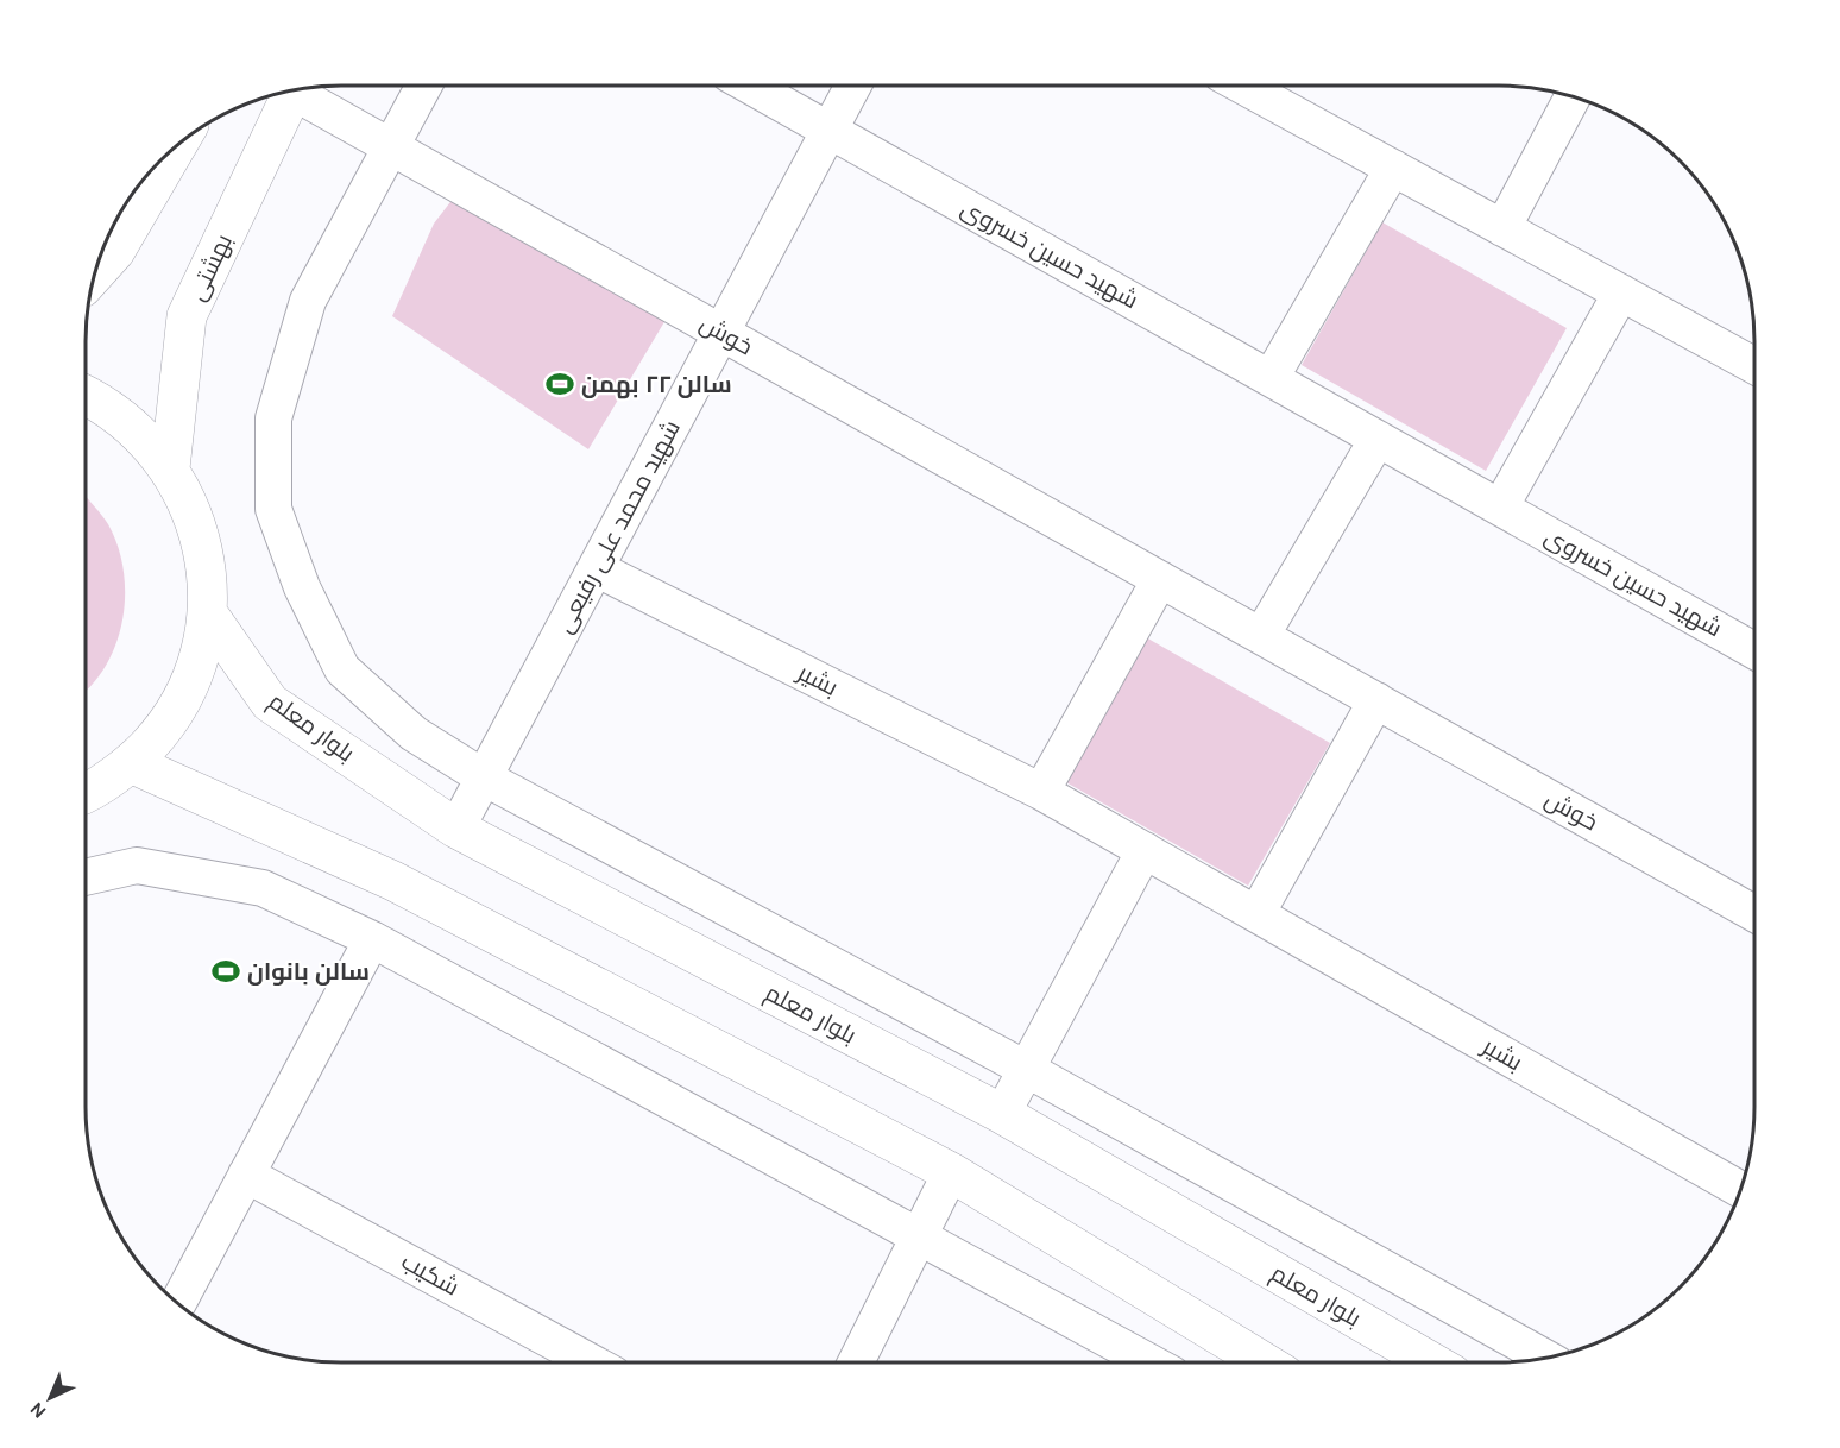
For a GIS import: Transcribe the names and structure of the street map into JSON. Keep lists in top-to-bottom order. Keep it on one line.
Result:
{"streets":{"main road":["بهشتی","بلوار معلم"],"street":["شهید حسین خسروی","خوش","شهید محمد علی رفیعی","بشیر","شکیب"]},"crossings":[["شهید حسین خسروی","شهید محمد علی رفیعی"],["خوش","شهید محمد علی رفیعی"],["شهید محمد علی رفیعی","بشیر"],["شهید محمد علی رفیعی","بلوار معلم"]],"places":{"sports":["سالن ۲۲ بهمن","سالن بانوان"]},"north":"bottom left"}
